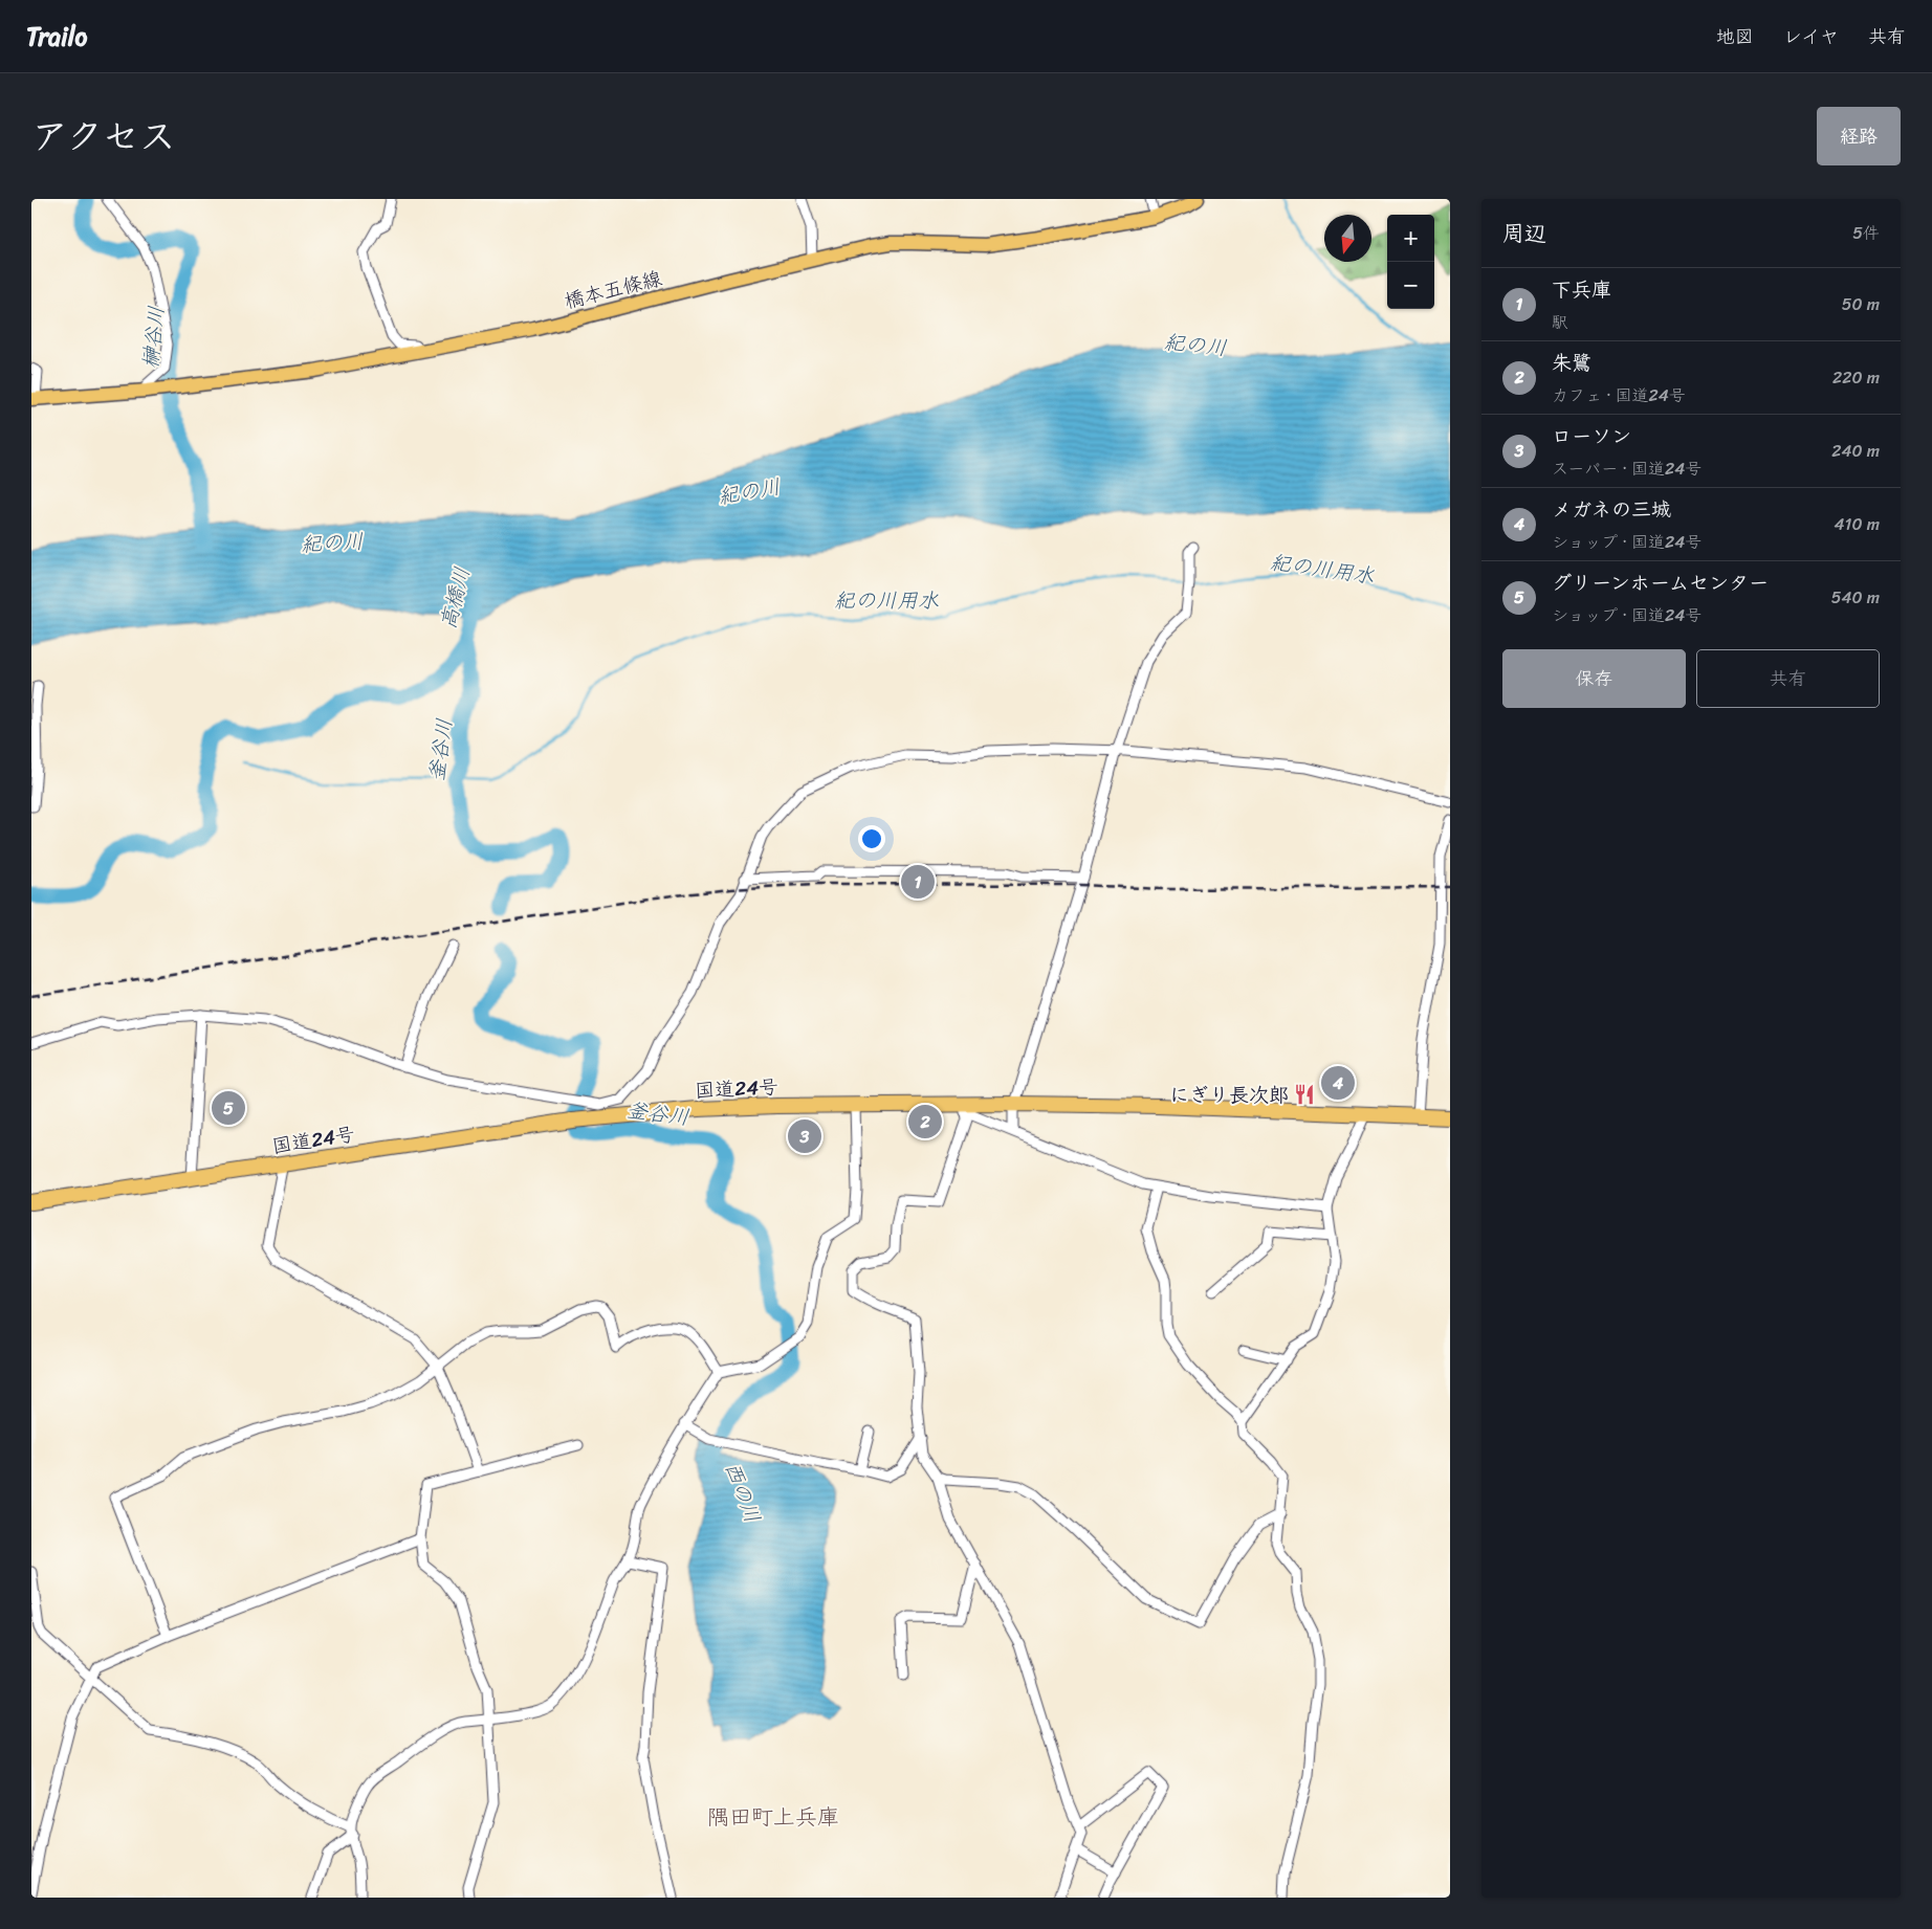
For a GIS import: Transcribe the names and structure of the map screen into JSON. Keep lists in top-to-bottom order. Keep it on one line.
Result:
{"streets":{"highway":["国道24号"],"main road":["橋本五條線"]},"districts":["隅田町上兵庫"],"water":["榊谷川","紀の川","紀の川用水","高橋川","釜谷川","西の川"],"places":{"restaurant":["にぎり長次郎"]},"north":"bottom","page":{"header":"Trailo","nav":["地図","レイヤ","共有"],"title":"アクセス","buttons":["経路",["保存","共有"]],"heading":["周辺","5件"],"map_buttons":["+","−"],"list":[{"mark":"1","name":"下兵庫","note":"駅","value":"50 m"},{"mark":"2","name":"朱鷺","note":"カフェ · 国道24号","value":"220 m"},{"mark":"3","name":"ローソン","note":"スーパー · 国道24号","value":"240 m"},{"mark":"4","name":"メガネの三城","note":"ショップ · 国道24号","value":"410 m"},{"mark":"5","name":"グリーンホームセンター","note":"ショップ · 国道24号","value":"540 m"}],"pins":["1","4","5","2","3"]}}
